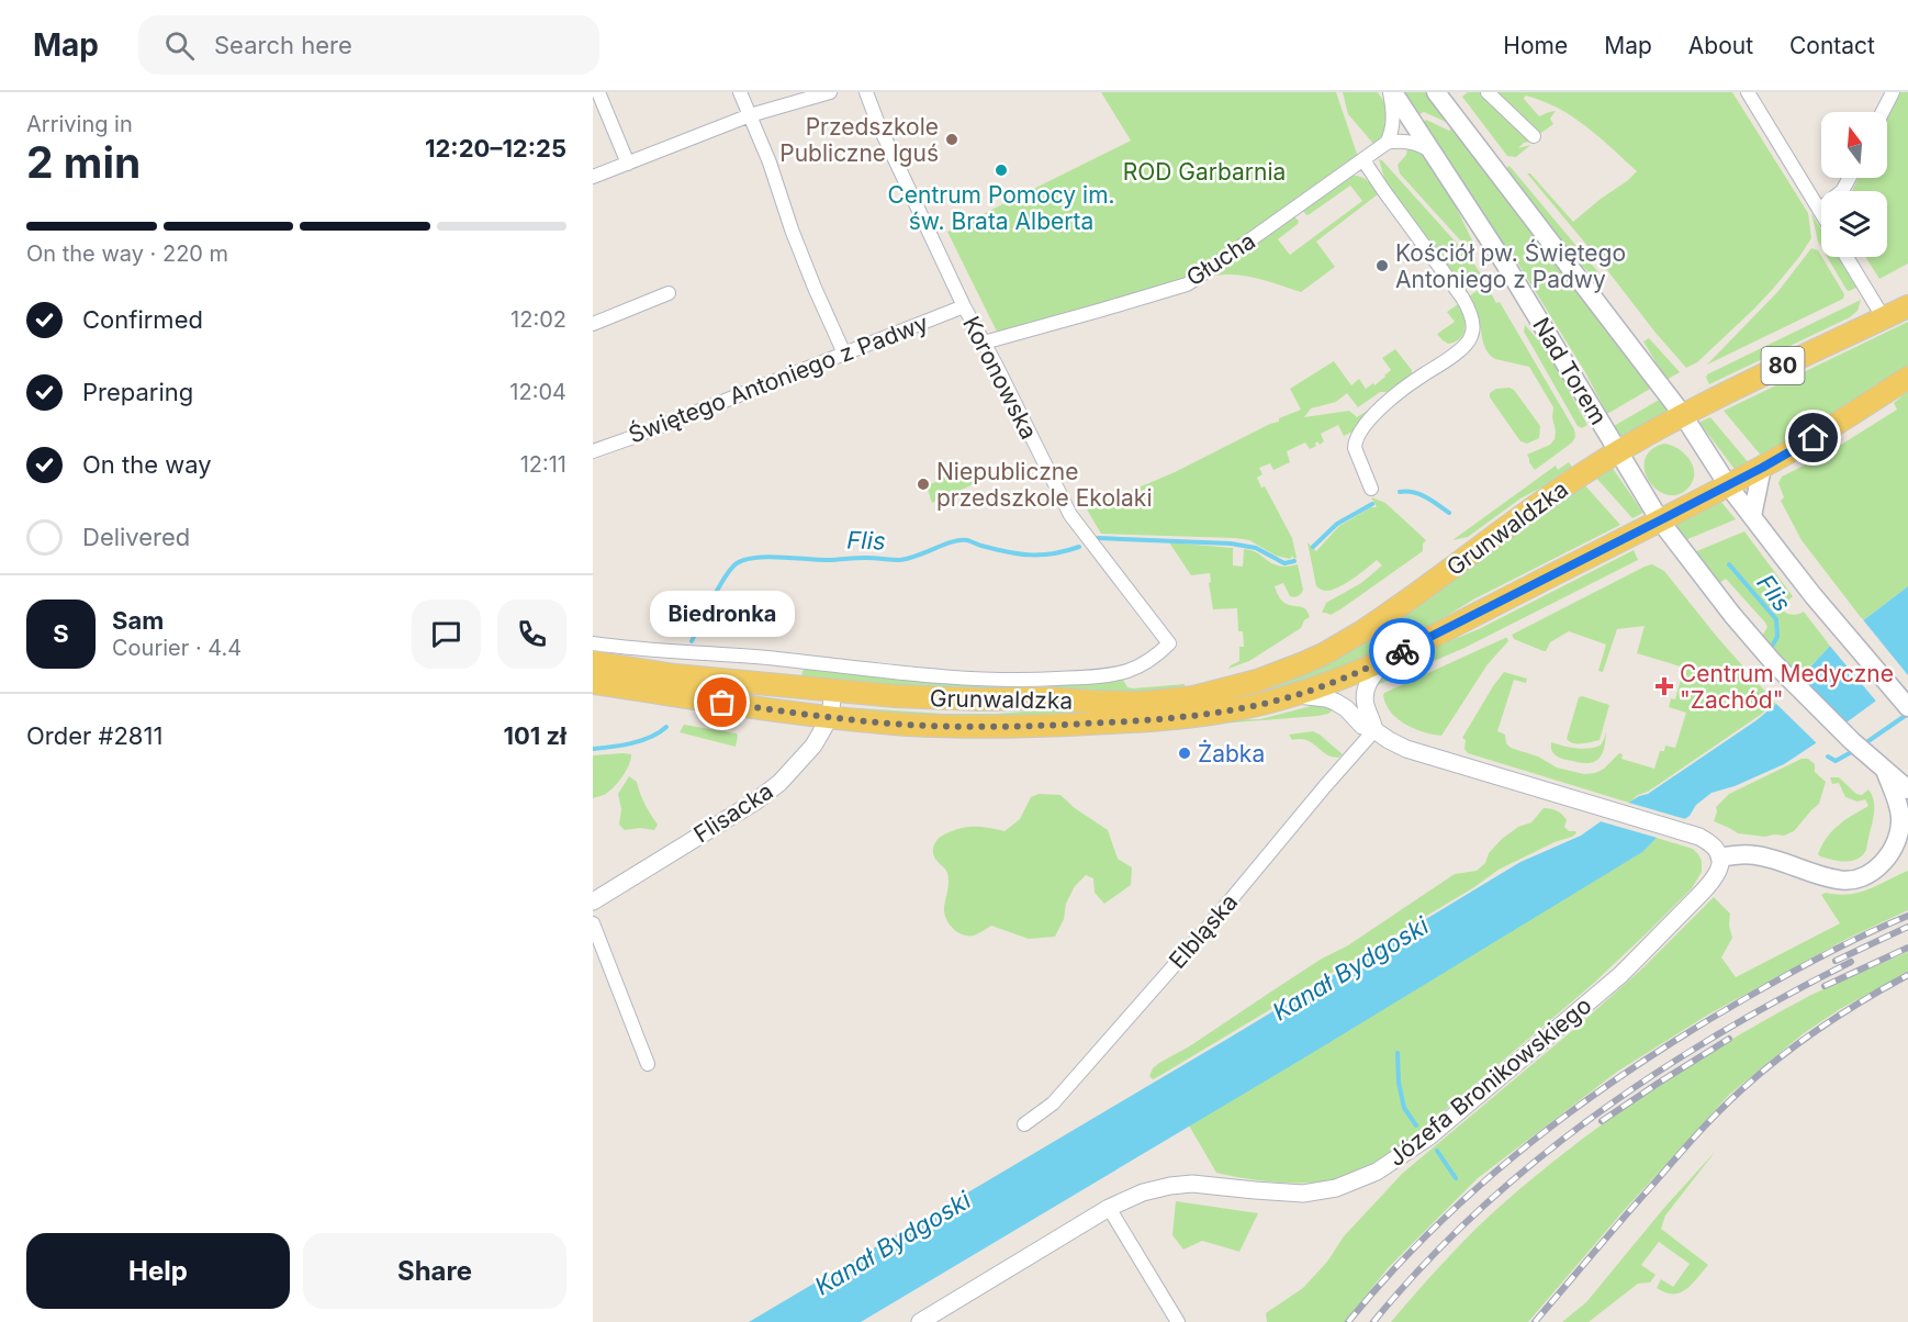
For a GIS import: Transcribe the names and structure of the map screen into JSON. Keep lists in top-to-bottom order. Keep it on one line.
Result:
{"streets":{"main road":["80","Nad Torem","Grunwaldzka"],"street":["Głucha","Koronowska","Świętego Antoniego z Padwy","Flisacka","Elbląska","Józefa Bronikowskiego"]},"crossings":[["Głucha","Koronowska"],["80","Nad Torem"],["80","Grunwaldzka"],["Nad Torem","Grunwaldzka"],["Koronowska","Świętego Antoniego z Padwy"],["Grunwaldzka","Flisacka"],["Grunwaldzka","Elbląska"],["Grunwaldzka","Józefa Bronikowskiego"]],"water":["Flis","Kanał Bydgoski"],"parks":["ROD Garbarnia"],"places":{"other":["Przedszkole Publiczne Iguś","Centrum Pomocy im. św. Brata Alberta","Kościół pw. Świętego Antoniego z Padwy","Niepubliczne przedszkole Ekolaki","Biedronka","Żabka"],"health":["Centrum Medyczne \"Zachód\""]},"north":"top","page":{"header":"Map","search":"Search here","nav":["Home","Map","About","Contact"],"heading":["2 min","Arriving in","12:20–12:25"],"panel":["Sam","Courier · 4.4","Order #2811","101 zł"],"bar":"On the way · 220 m","list":[["Confirmed","12:02"],["Preparing","12:04"],["On the way","12:11"],"Delivered"],"bubble":"Biedronka","round":"S","buttons":["Help","Share"]}}
